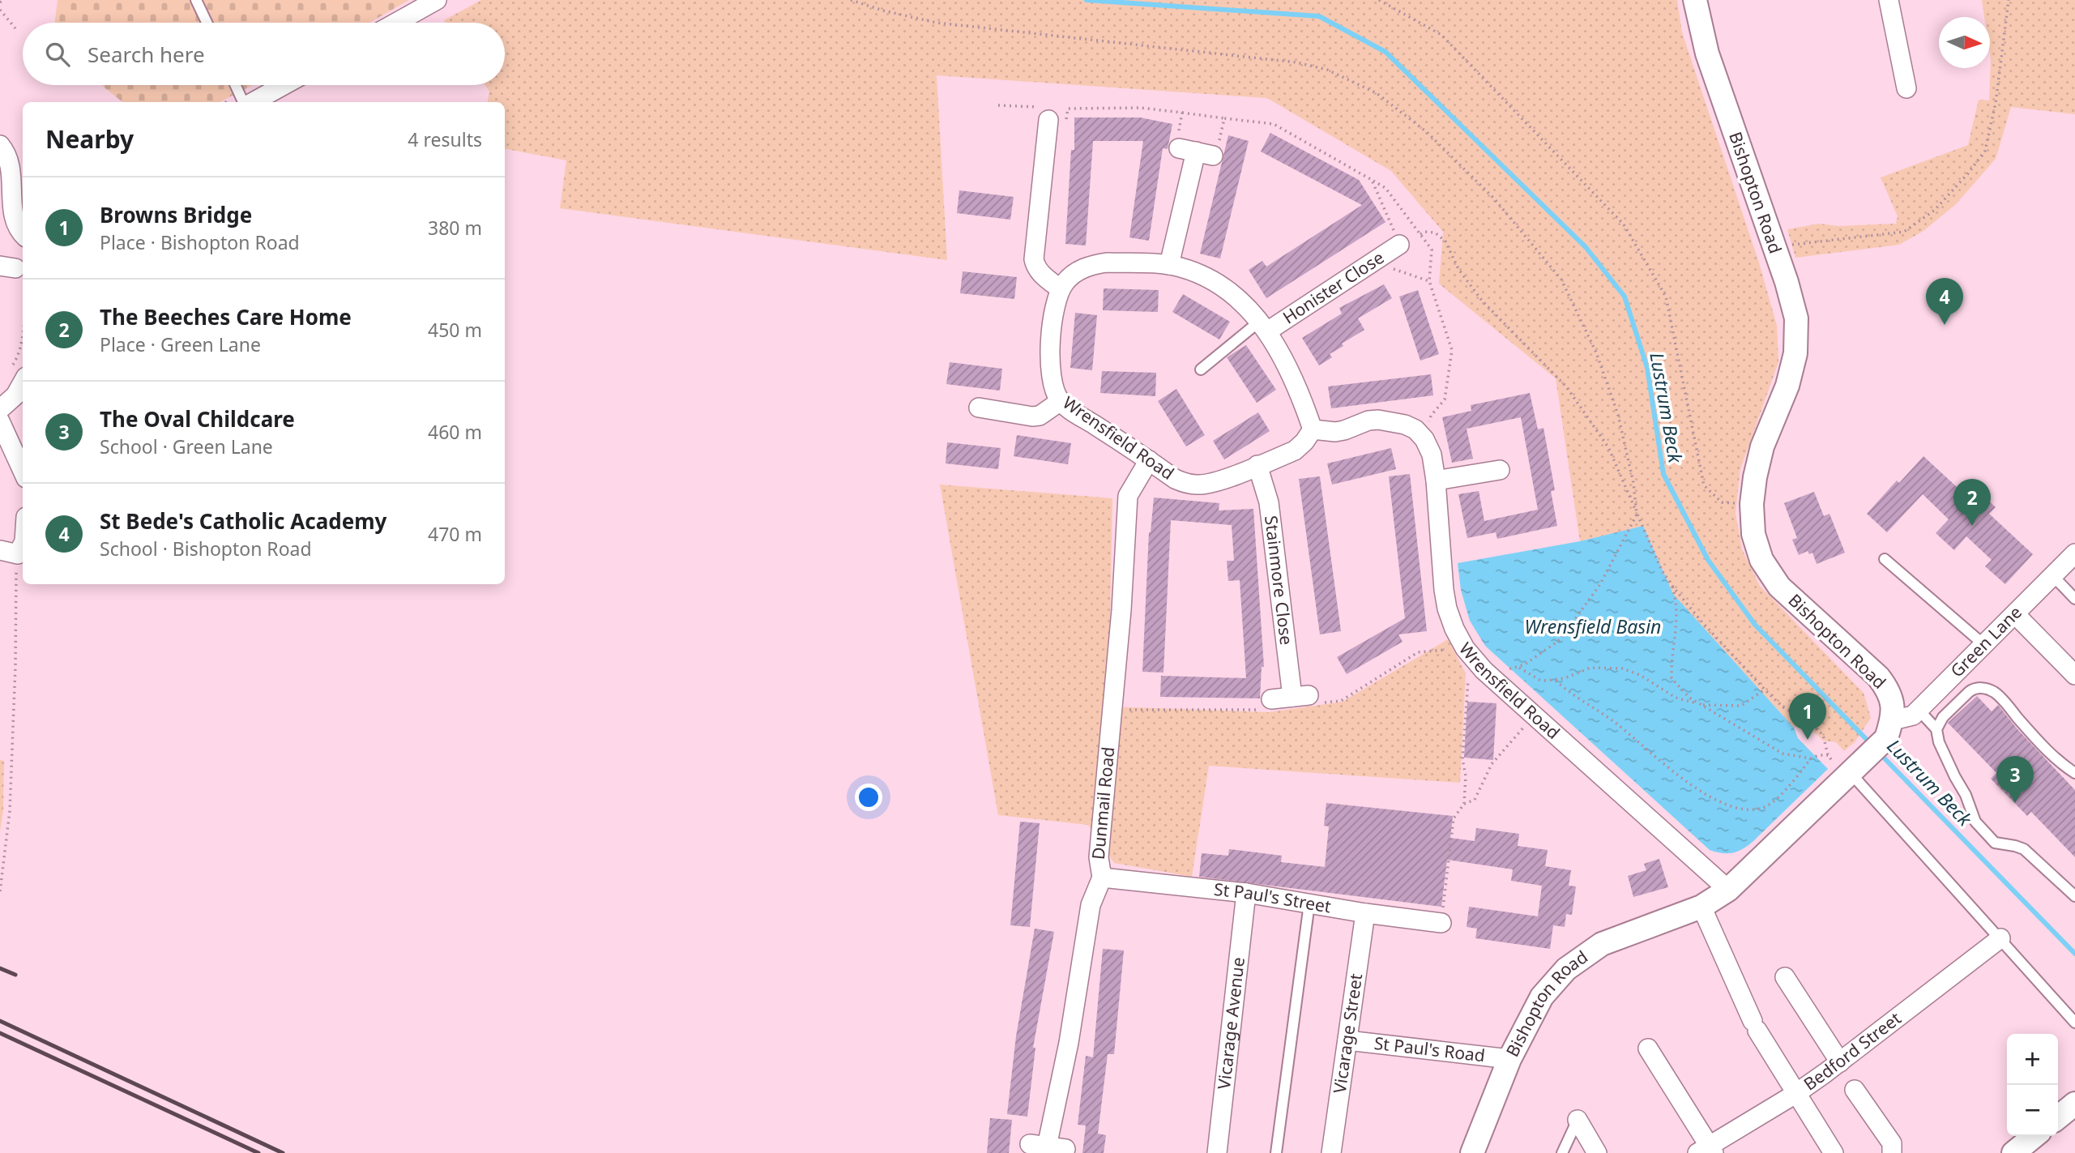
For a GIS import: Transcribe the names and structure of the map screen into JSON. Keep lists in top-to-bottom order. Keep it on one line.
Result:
{"streets":{"street":["Bishopton Road","Honister Close","Wrensfield Road","Stainmore Close","Green Lane","Dunmail Road","St Paul's Street","Vicarage Avenue","Vicarage Street","St Paul's Road","Bedford Street"]},"crossings":[["Bishopton Road","Wrensfield Road"],["Bishopton Road","Green Lane"],["Bishopton Road","St Paul's Road"],["Wrensfield Road","Stainmore Close"],["Wrensfield Road","Dunmail Road"],["Dunmail Road","St Paul's Street"],["St Paul's Street","Vicarage Avenue"],["St Paul's Street","Vicarage Street"],["Vicarage Street","St Paul's Road"]],"water":["Lustrum Beck","Wrensfield Basin"],"north":"right","page":{"search":"Search here","heading":["Nearby","4 results"],"list":[{"mark":"1","name":"Browns Bridge","note":"Place · Bishopton Road","value":"380 m"},{"mark":"2","name":"The Beeches Care Home","note":"Place · Green Lane","value":"450 m"},{"mark":"3","name":"The Oval Childcare","note":"School · Green Lane","value":"460 m"},{"mark":"4","name":"St Bede's Catholic Academy","note":"School · Bishopton Road","value":"470 m"}],"pins":["4","2","1","3"],"map_buttons":["+","−"]}}
